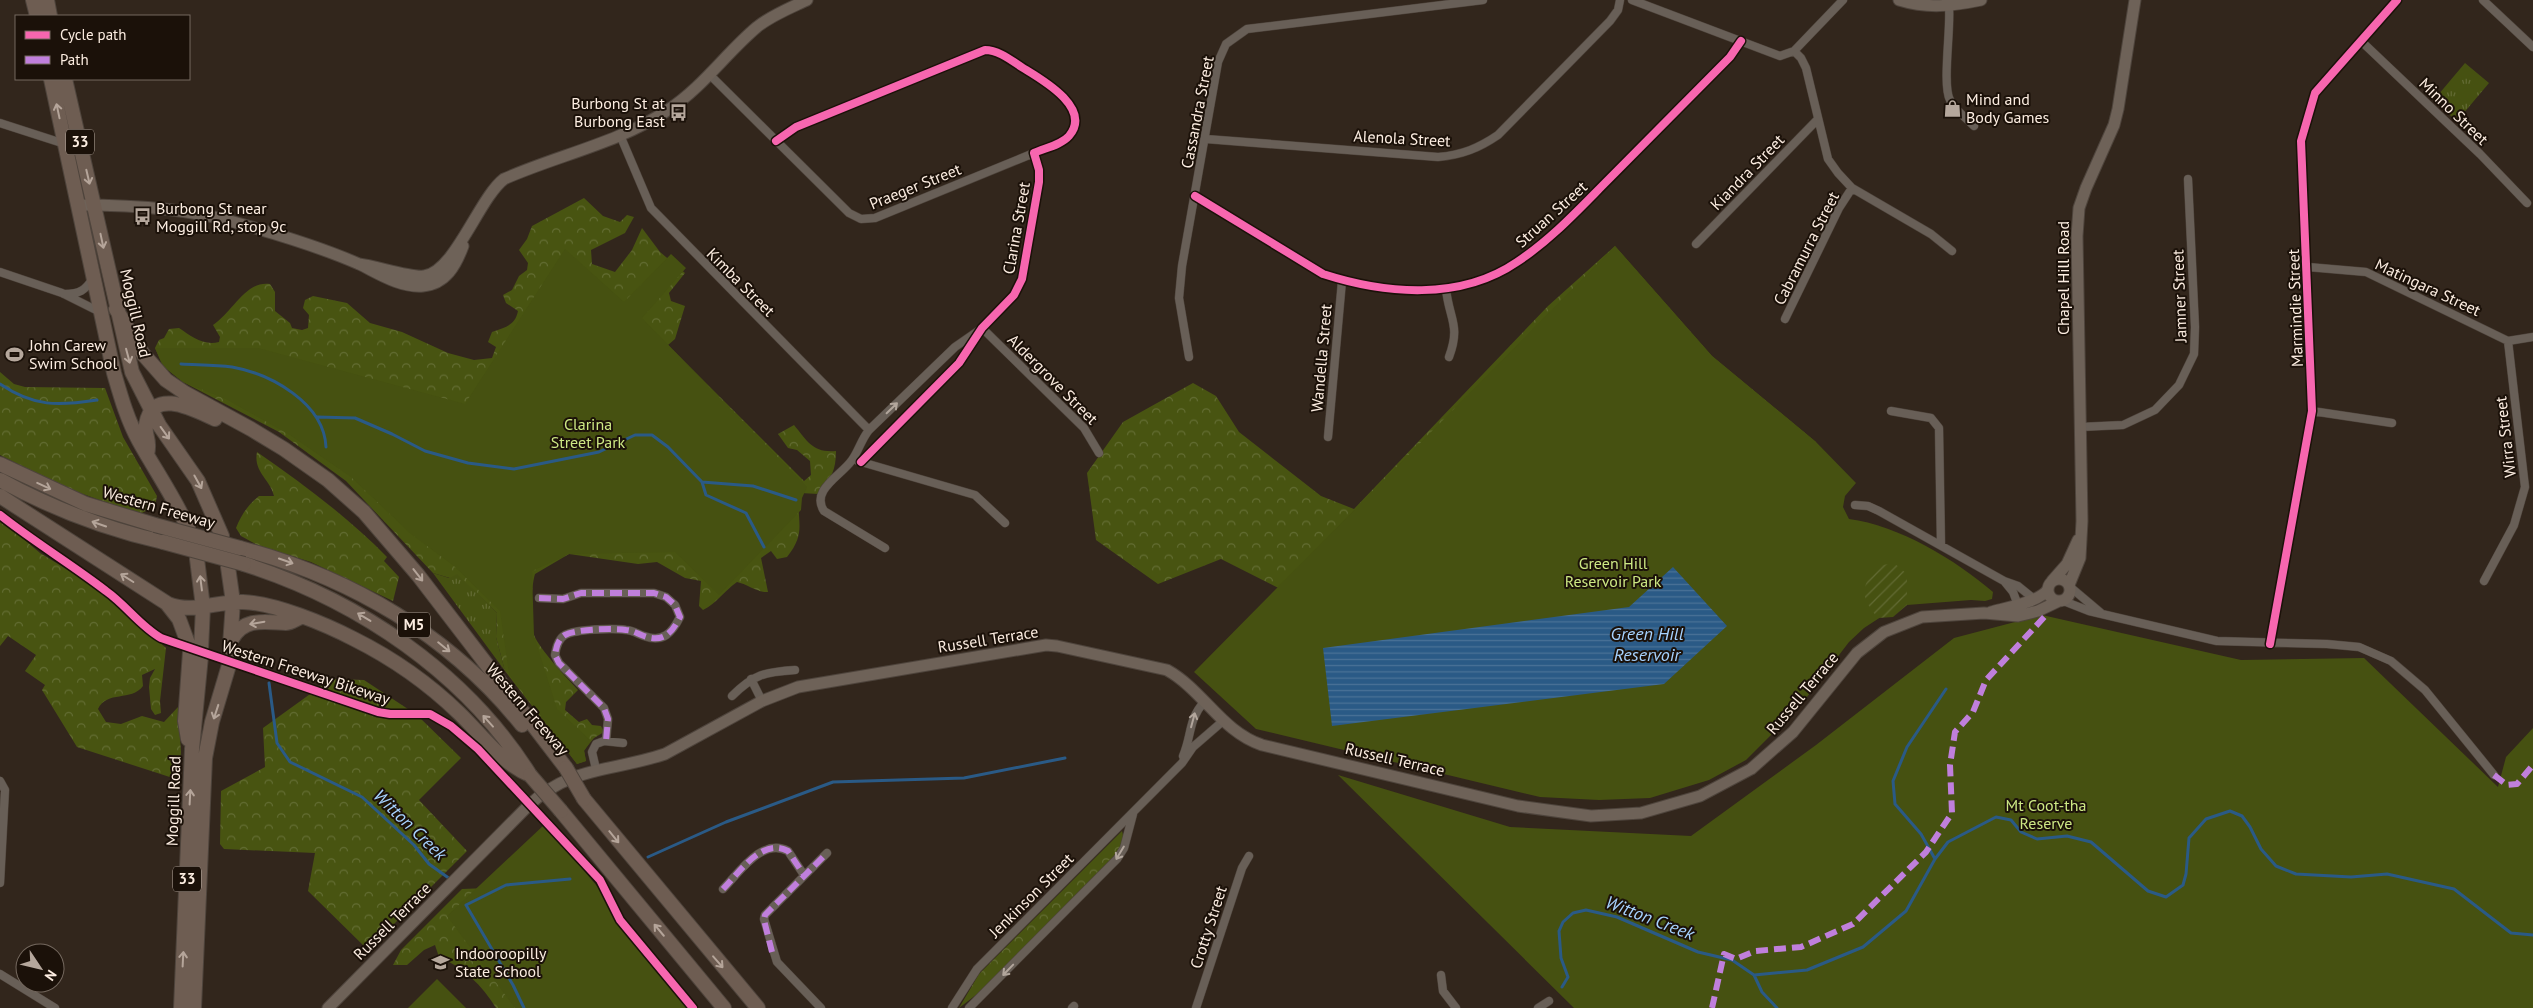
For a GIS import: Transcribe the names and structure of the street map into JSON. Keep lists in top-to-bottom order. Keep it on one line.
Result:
{"streets":{"highway":["33","Moggill Road","Western Freeway","M5"],"main road":["Chapel Hill Road","Russell Terrace"],"street":["Minno Street","Cassandra Street","Alenola Street","Kiandra Street","Praeger Street","Struan Street","Clarina Street","Cabramurra Street","Kimba Street","Matingara Street","Jamner Street","Marmindie Street","Wandella Street","Aldergrove Street","Wirra Street","Jenkinson Street","Crotty Street"],"cycle path":["Western Freeway Bikeway"]},"crossings":[["Minno Street","Marmindie Street"],["Cassandra Street","Alenola Street"],["Cassandra Street","Struan Street"],["Praeger Street","Clarina Street"],["Struan Street","Wandella Street"],["Clarina Street","Kimba Street"],["Clarina Street","Aldergrove Street"],["Chapel Hill Road","Jamner Street"],["Chapel Hill Road","Russell Terrace"],["Matingara Street","Marmindie Street"],["Matingara Street","Wirra Street"],["Russell Terrace","Jenkinson Street"]],"water":["Green Hill Reservoir","Witton Creek"],"parks":["Clarina Street Park","Green Hill Reservoir Park","Mt Coot-tha Reserve"],"places":{"shop":["Mind and Body Games"],"bus stop":["Burbong St at Burbong East","Burbong St near Moggill Rd, stop 9c"],"sports":["John Carew Swim School"],"school or university":["Indooroopilly State School"]},"legend":["Cycle path","Path"],"north":"bottom right"}
